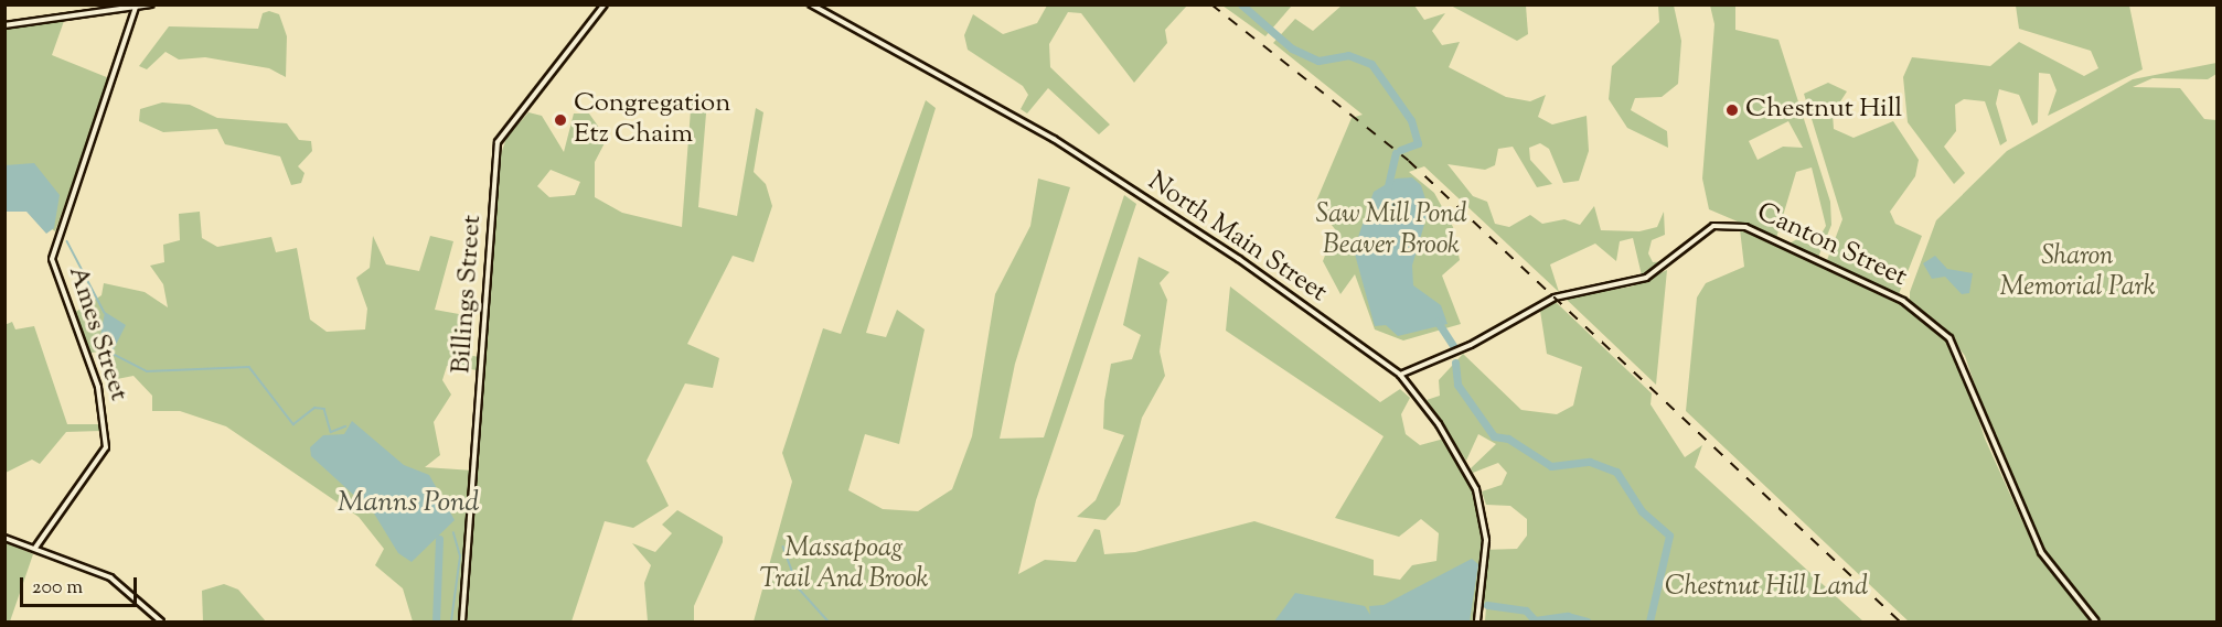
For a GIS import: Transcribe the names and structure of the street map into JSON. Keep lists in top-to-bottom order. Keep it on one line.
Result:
{"streets":{"street":["North Main Street","Canton Street","Billings Street","Ames Street"]},"crossings":[["North Main Street","Canton Street"]],"water":["Manns Pond"],"parks":["Saw Mill Pond Beaver Brook","Sharon Memorial Park","Massapoag Trail And Brook","Chestnut Hill Land"],"places":["Chestnut Hill","Congregation Etz Chaim"],"scale_bar":"200 m"}
